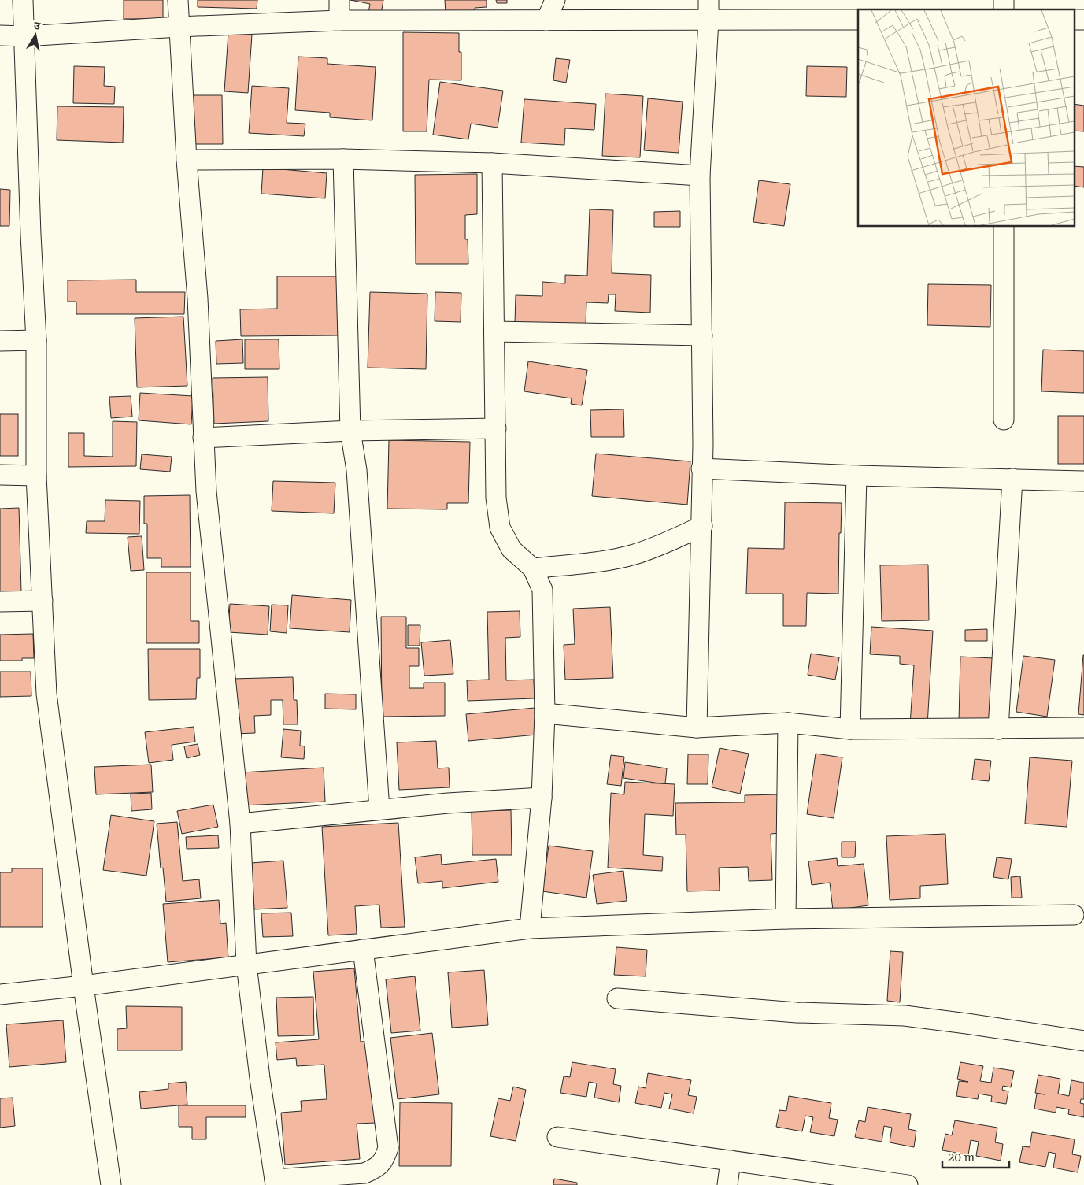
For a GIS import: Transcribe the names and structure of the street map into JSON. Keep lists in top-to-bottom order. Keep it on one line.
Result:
{"scale_bar":"20 m","north":"top"}
